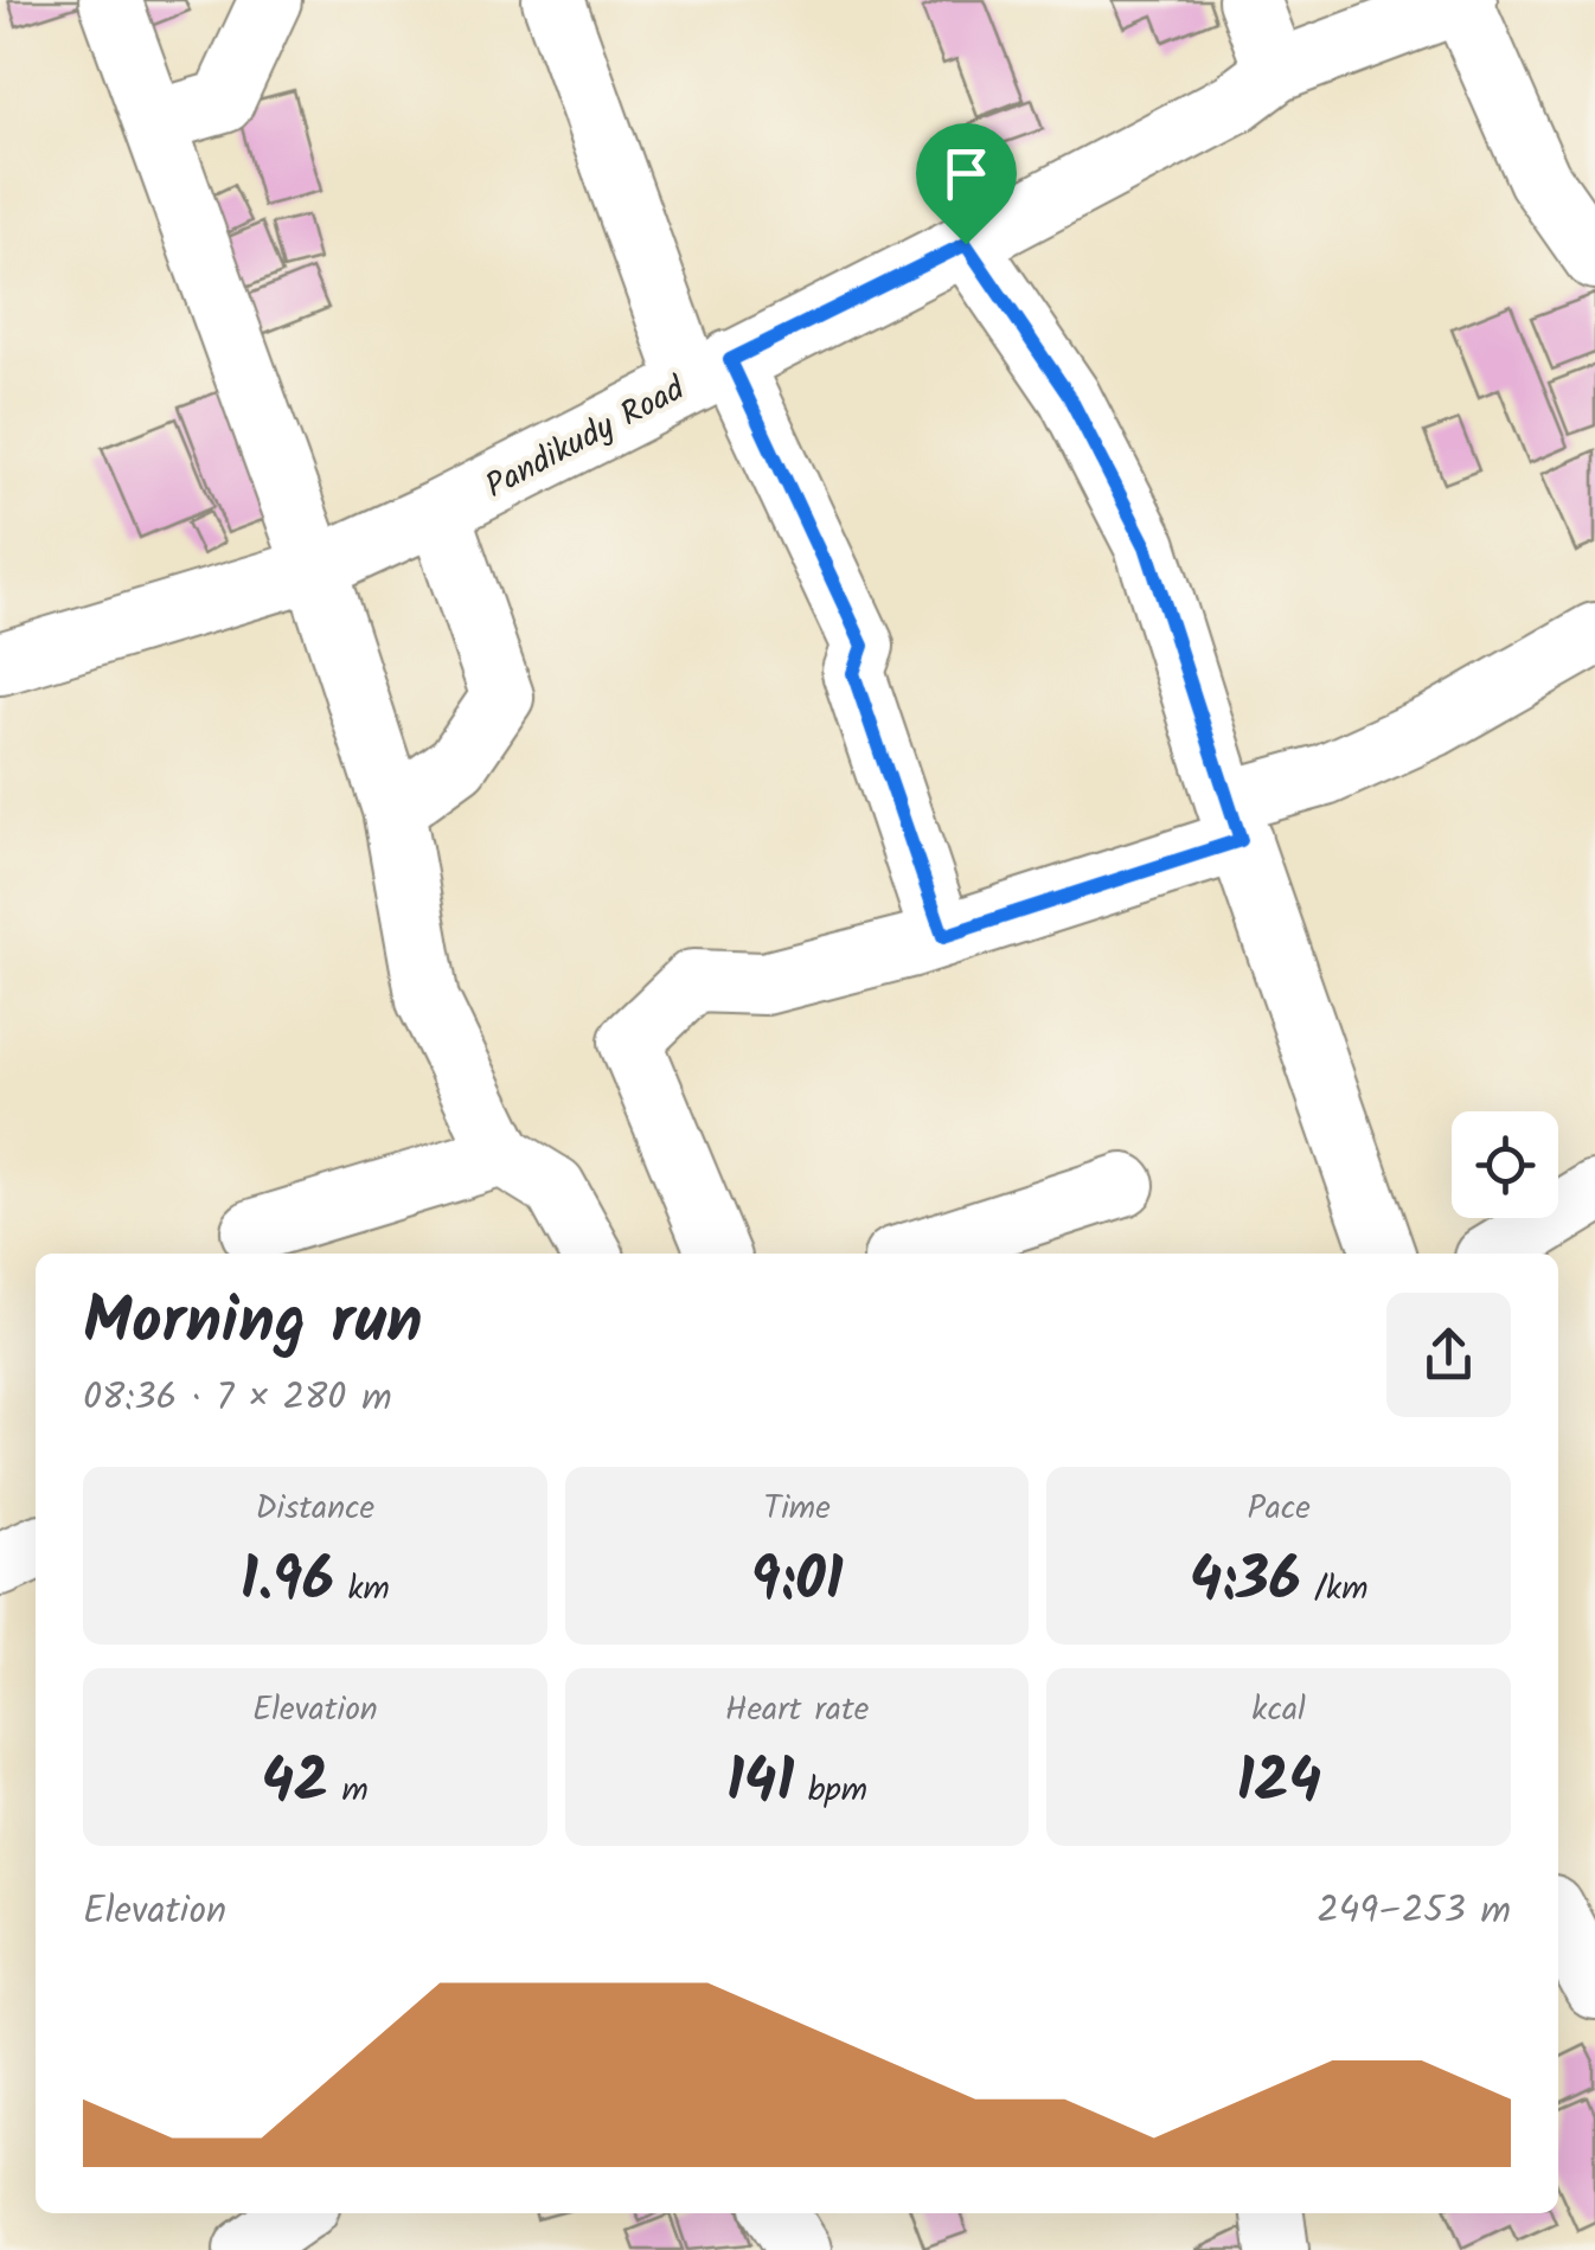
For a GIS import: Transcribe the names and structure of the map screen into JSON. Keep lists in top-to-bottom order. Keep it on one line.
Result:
{"streets":{"street":["Pandikudy Road"]},"page":{"heading":["Morning run","08:36 · 7 × 280 m"],"stats":[["Distance","1.96 km"],["Time","9:01"],["Pace","4:36 /km"],["Elevation","42 m"],["Heart rate","141 bpm"],["kcal","124"]],"chart":["Elevation","249–253 m"]}}
